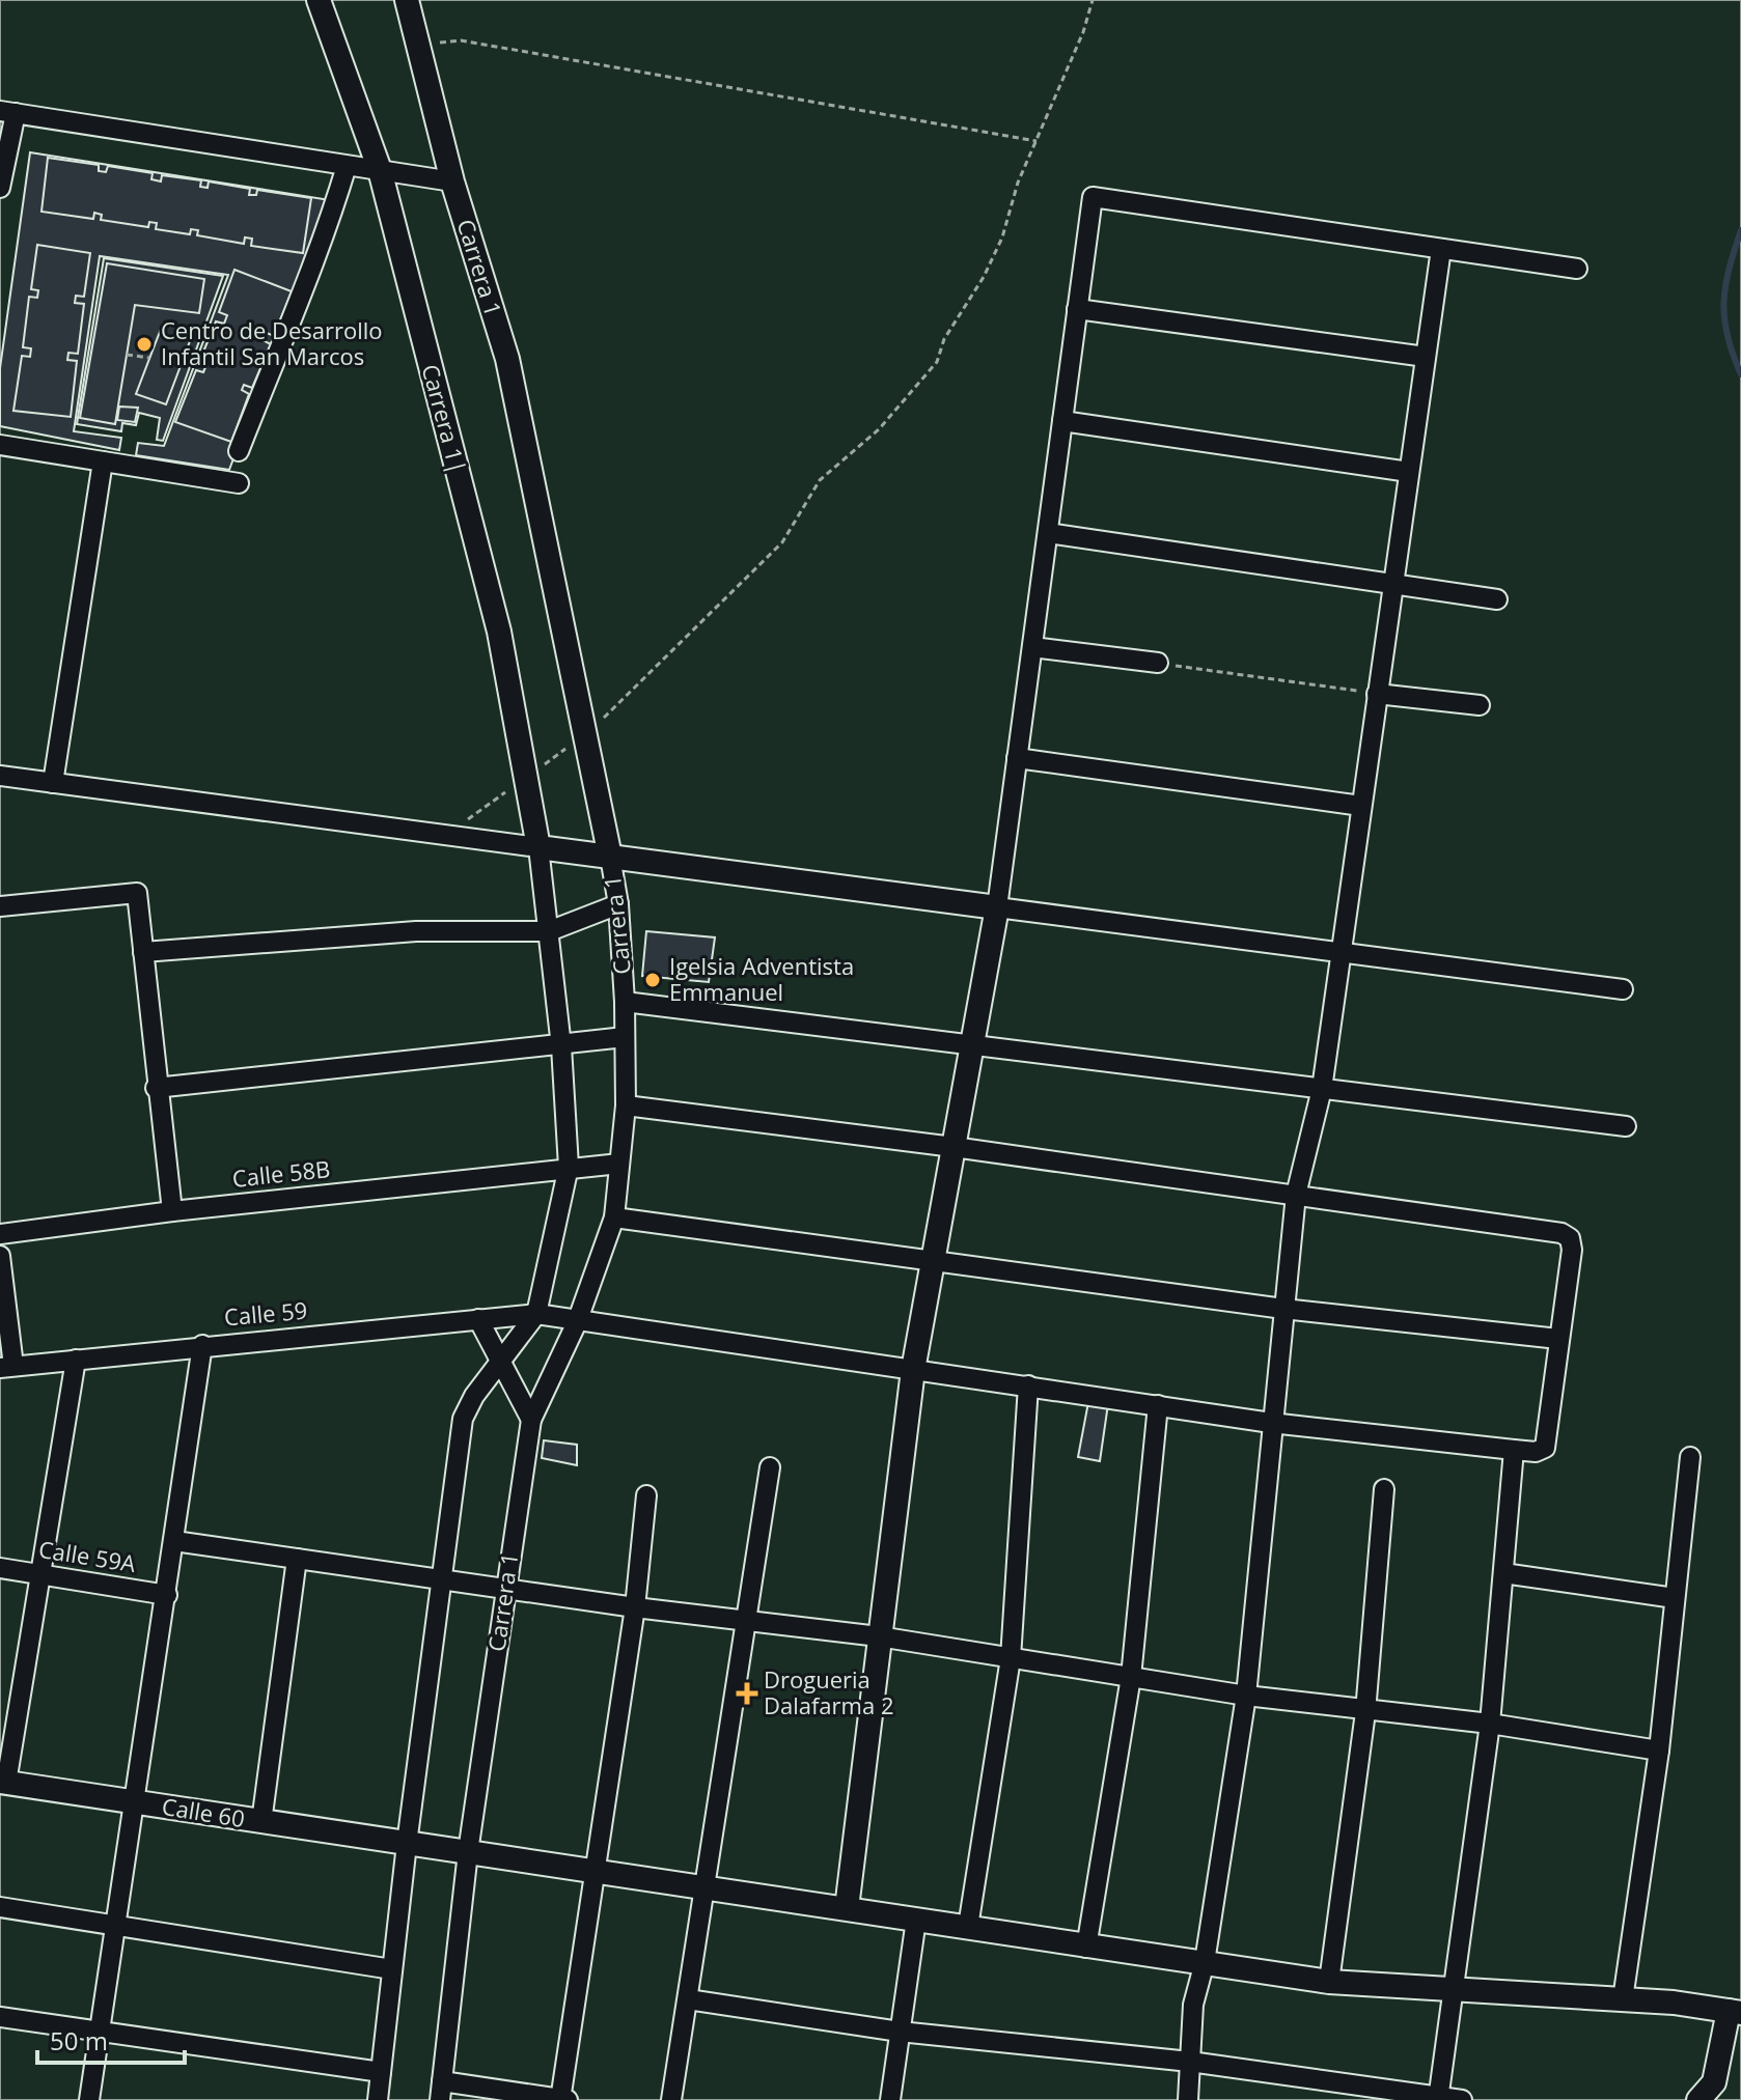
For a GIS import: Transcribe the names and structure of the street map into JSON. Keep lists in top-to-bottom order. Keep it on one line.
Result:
{"streets":{"street":["Carrera 1","Carrera 1|","Calle 58B","Calle 59","Calle 59A","Calle 60"]},"crossings":[["Carrera 1","Calle 58B"],["Carrera 1","Calle 59"],["Carrera 1","Calle 60"]],"places":{"other":["Centro de Desarrollo Infantil San Marcos","Igelsia Adventista Emmanuel"],"health":["Drogueria Dalafarma 2"]},"scale_bar":"50 m"}
